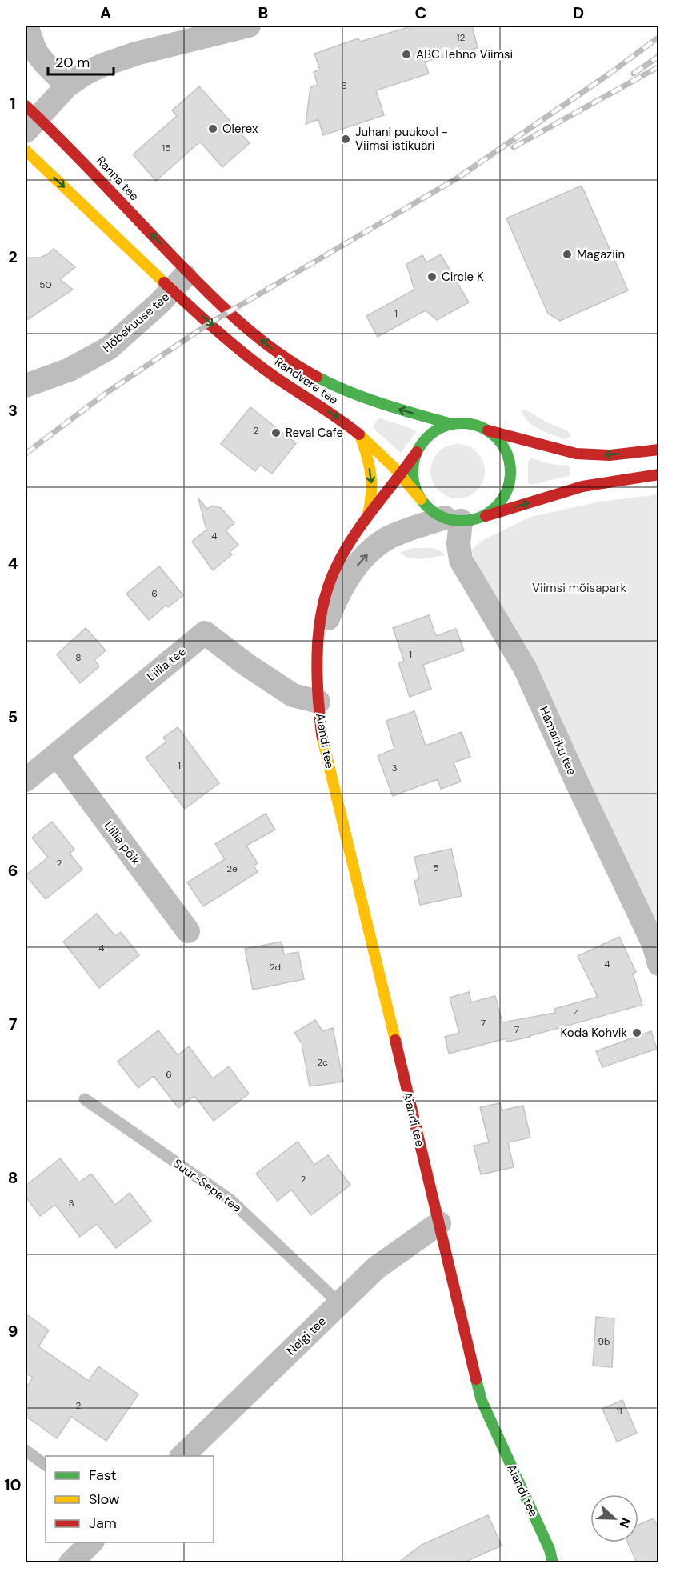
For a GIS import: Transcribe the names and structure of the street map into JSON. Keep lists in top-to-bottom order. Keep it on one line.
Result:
{"streets":{"street":["Ranna tee","Hõbekuuse tee","Randvere tee","Liilia tee","Aiandi tee","Hämariku tee","Liilia põik","Nelgi tee"],"lane":["Suur-Sepa tee"]},"crossings":[["Ranna tee","Hõbekuuse tee"],["Ranna tee","Randvere tee"],["Hõbekuuse tee","Randvere tee"],["Randvere tee","Aiandi tee"],["Randvere tee","Hämariku tee"],["Liilia tee","Aiandi tee"],["Liilia tee","Liilia põik"],["Aiandi tee","Hämariku tee"],["Aiandi tee","Nelgi tee"],["Suur-Sepa tee","Nelgi tee"]],"parks":["Viimsi mõisapark"],"places":["ABC Tehno Viimsi","Olerex","Juhani puukool - Viimsi istikuäri","Magaziin","Circle K","Reval Cafe","Koda Kohvik"],"house_numbers":["12","6","15","50","1","2","4","6","1","8","1","3","2","5","2e","4","4","2d","4","7","7","2c","6","2","3","9b","2","11"],"legend":["Fast","Slow","Jam"],"scale_bar":"20 m","north":"right","grid":{"columns":["A","B","C","D"],"rows":["1","2","3","4","5","6","7","8","9","10"]}}
